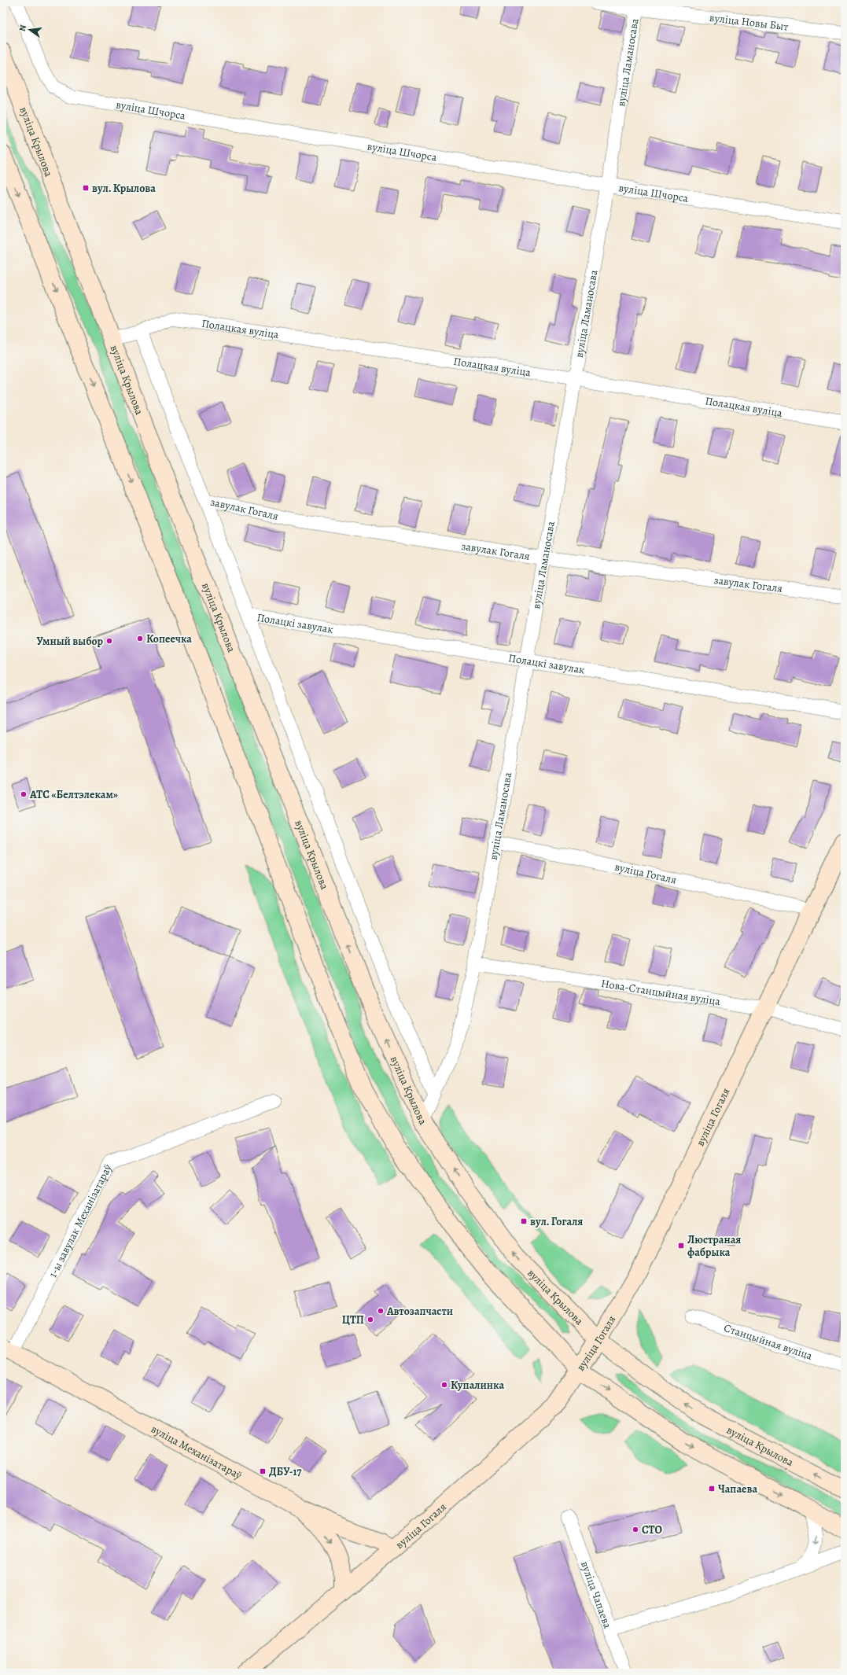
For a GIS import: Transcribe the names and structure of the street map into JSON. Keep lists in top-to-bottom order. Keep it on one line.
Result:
{"streets":{"main road":["вуліца Крылова","вуліца Гогаля","вуліца Механізатараў"],"street":["вуліца Новы Быт","вуліца Ламаносава","вуліца Шчорса","Полацкая вуліца","завулак Гогаля","Полацкі завулак","Нова-Станцыйная вуліца","1-ы завулак Механізатараў","Станцыйная вуліца","вуліца Чапаева"]},"crossings":[["вуліца Новы Быт","вуліца Ламаносава"],["вуліца Ламаносава","вуліца Шчорса"],["вуліца Ламаносава","вуліца Крылова"],["вуліца Ламаносава","Полацкая вуліца"],["вуліца Ламаносава","завулак Гогаля"],["вуліца Ламаносава","Полацкі завулак"],["вуліца Ламаносава","вуліца Гогаля"],["вуліца Ламаносава","Нова-Станцыйная вуліца"],["вуліца Крылова","Полацкая вуліца"],["вуліца Крылова","вуліца Гогаля"],["вуліца Гогаля","Нова-Станцыйная вуліца"],["вуліца Гогаля","вуліца Механізатараў"],["1-ы завулак Механізатараў","вуліца Механізатараў"]],"places":{"transit":["вул. Крылова","вул. Гогаля","Люстраная фабрыка","ДБУ-17","Чапаева"],"other":["Копеечка","Умный выбор","АТС «Белтэлекам»","Автозапчасти","ЦТП","Купалинка","СТО"]},"north":"left"}
